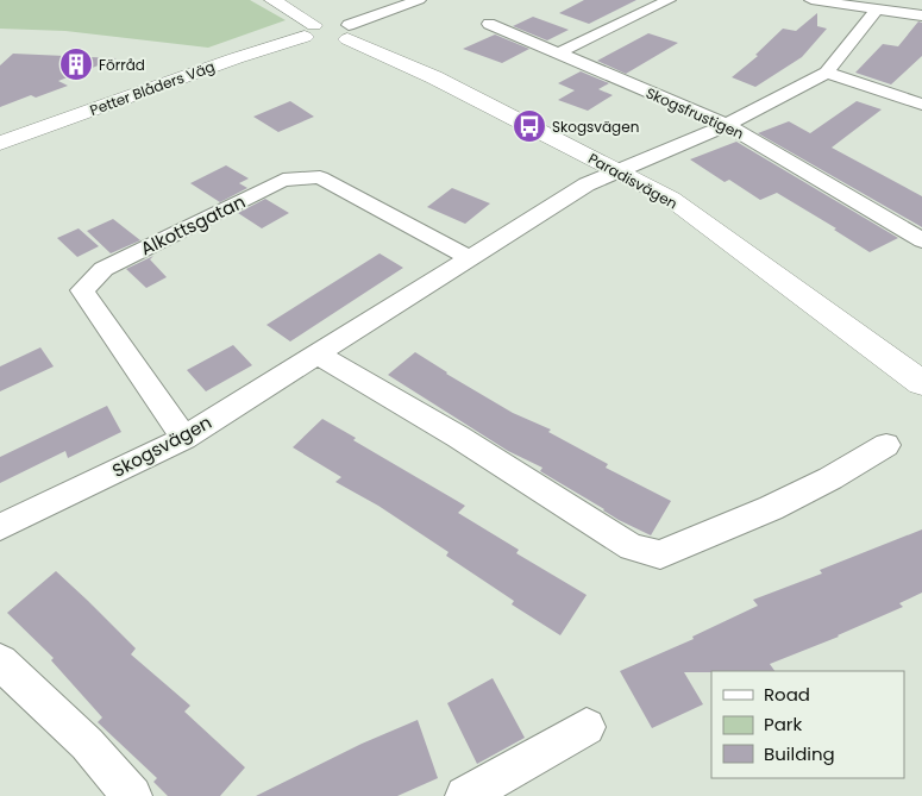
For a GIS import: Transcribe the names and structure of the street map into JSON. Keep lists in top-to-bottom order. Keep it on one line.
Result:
{"streets":{"street":["Petter Blåders Väg","Skogsfrustigen","Paradisvägen","Alkottsgatan","Skogsvägen"]},"crossings":[["Petter Blåders Väg","Paradisvägen"],["Skogsfrustigen","Skogsvägen"],["Paradisvägen","Skogsvägen"],["Alkottsgatan","Skogsvägen"]],"places":{"building":["Förråd"],"bus stop":["Skogsvägen"]},"legend":["Road","Park","Building"]}
